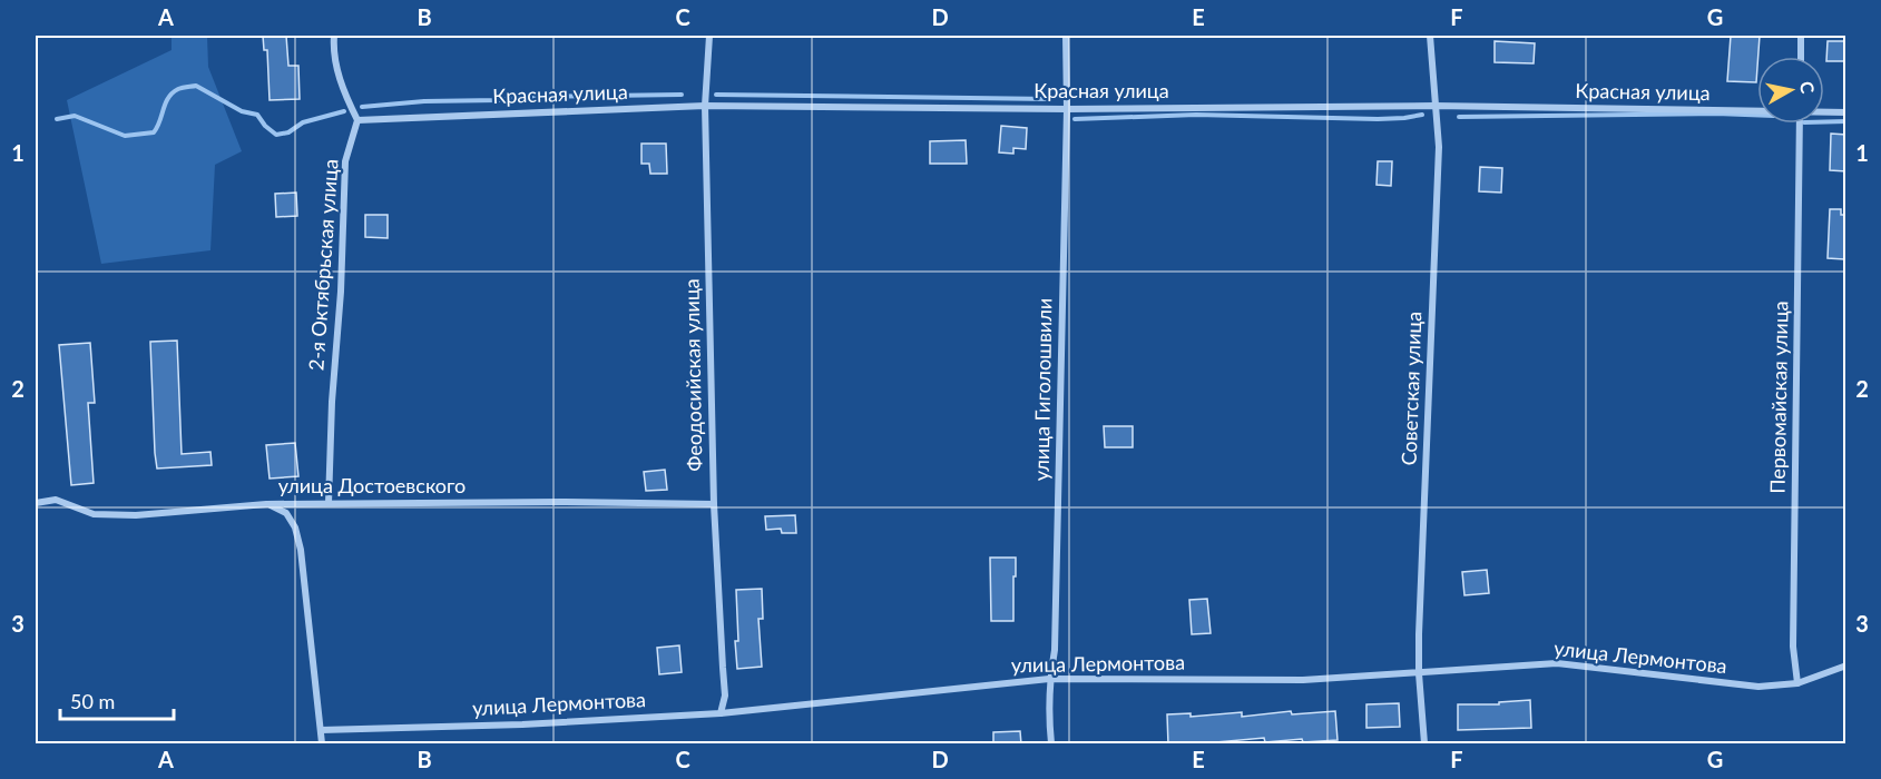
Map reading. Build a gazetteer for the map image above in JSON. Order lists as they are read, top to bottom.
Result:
{
  "streets": {
    "street": [
      "Красная улица",
      "2-я Октябрьская улица",
      "Феодосийская улица",
      "Советская улица",
      "улица Гиголошвили",
      "Первомайская улица",
      "улица Достоевского",
      "улица Лермонтова"
    ]
  },
  "crossings": [
    ["Красная улица", "2-я Октябрьская улица"],
    ["Красная улица", "Феодосийская улица"],
    ["Красная улица", "Советская улица"],
    ["Красная улица", "улица Гиголошвили"],
    ["2-я Октябрьская улица", "улица Достоевского"],
    ["Феодосийская улица", "улица Достоевского"],
    ["Феодосийская улица", "улица Лермонтова"],
    ["Советская улица", "улица Лермонтова"],
    ["улица Гиголошвили", "улица Лермонтова"],
    ["Первомайская улица", "улица Лермонтова"]
  ],
  "scale_bar": "50 m",
  "north": "right",
  "grid": {
    "columns": [
      "A",
      "B",
      "C",
      "D",
      "E",
      "F",
      "G"
    ],
    "rows": ["1", "2", "3"]
  }
}
